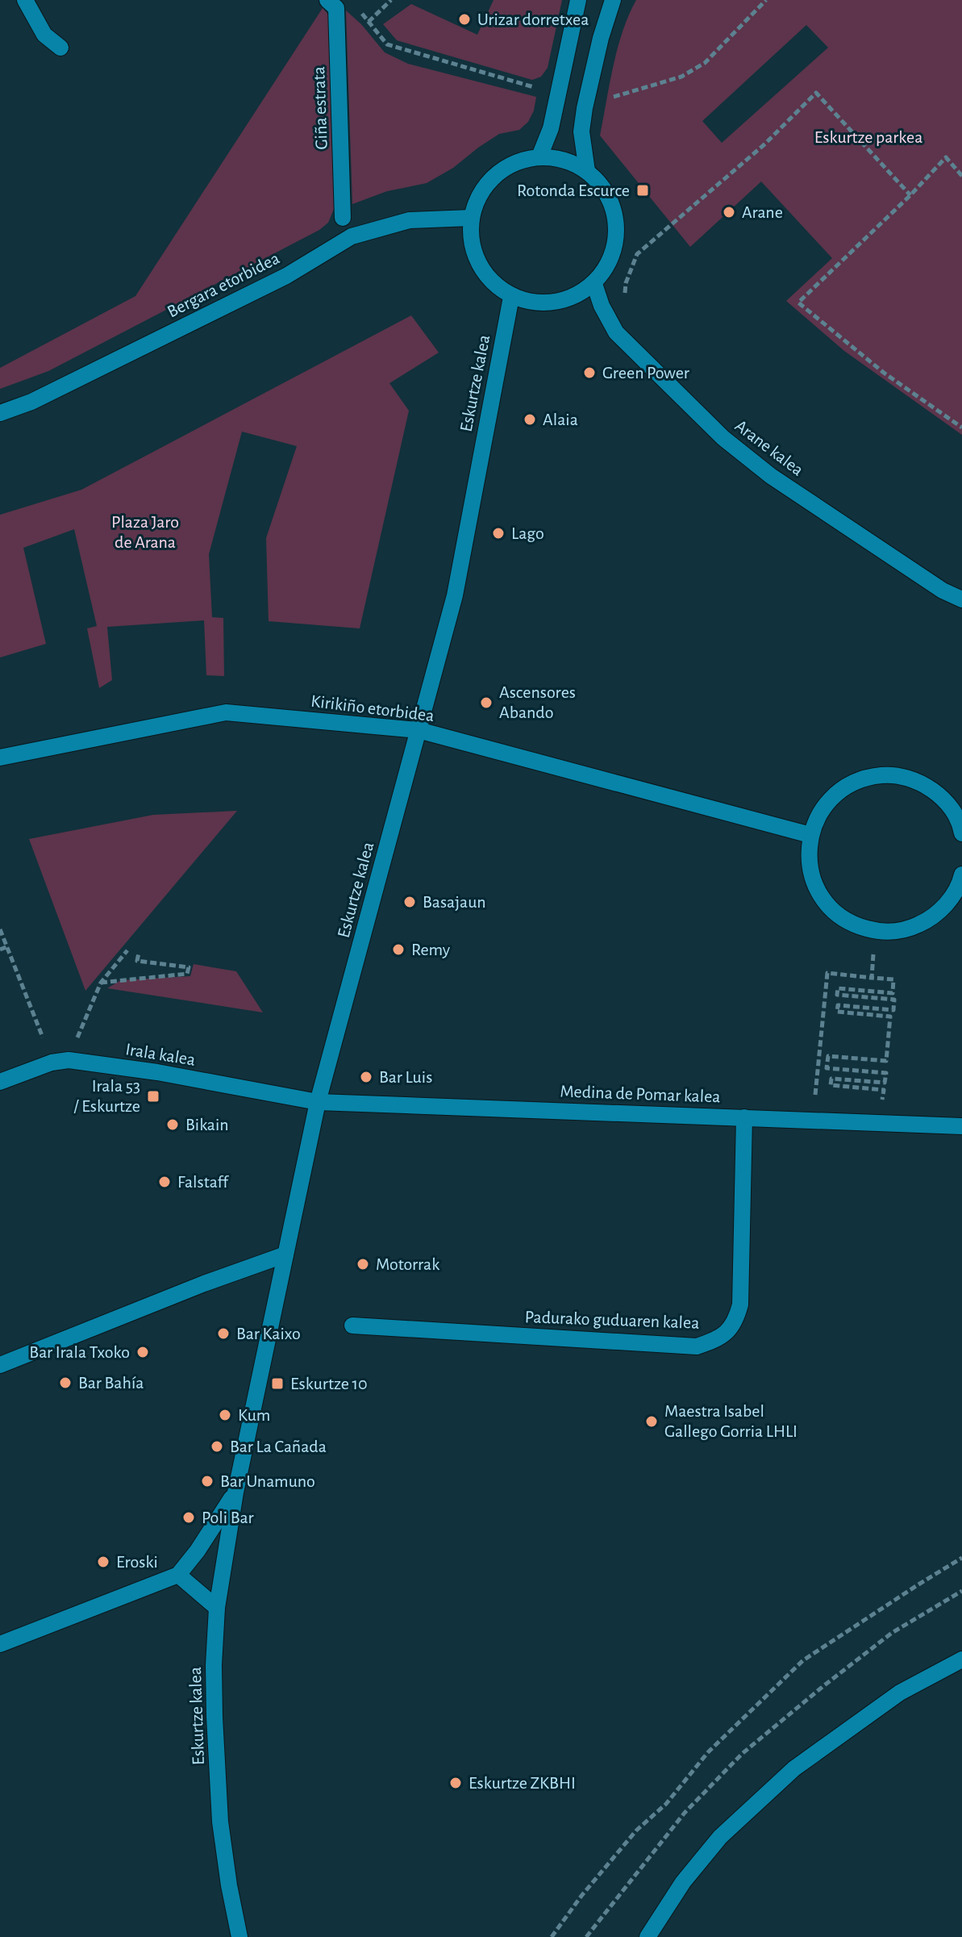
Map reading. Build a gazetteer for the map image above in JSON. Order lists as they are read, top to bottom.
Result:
{
  "streets": {
    "street": [
      "Giña estrata",
      "Bergara etorbidea",
      "Eskurtze kalea",
      "Arane kalea",
      "Kirikiño etorbidea",
      "Irala kalea",
      "Medina de Pomar kalea",
      "Padurako guduaren kalea"
    ]
  },
  "crossings": [
    ["Bergara etorbidea", "Eskurtze kalea"],
    ["Bergara etorbidea", "Arane kalea"],
    ["Eskurtze kalea", "Arane kalea"],
    ["Eskurtze kalea", "Kirikiño etorbidea"],
    ["Eskurtze kalea", "Irala kalea"],
    ["Eskurtze kalea", "Medina de Pomar kalea"],
    ["Irala kalea", "Medina de Pomar kalea"],
    ["Medina de Pomar kalea", "Padurako guduaren kalea"]
  ],
  "parks": ["Eskurtze parkea", "Plaza Jaro de Arana"],
  "places": {
    "other": [
      "Urizar dorretxea",
      "Arane",
      "Green Power",
      "Alaia",
      "Lago",
      "Ascensores Abando",
      "Basajaun",
      "Remy",
      "Bar Luis",
      "Bikain",
      "Falstaff",
      "Motorrak",
      "Bar Kaixo",
      "Bar Irala Txoko",
      "Bar Bahía",
      "Kum",
      "Maestra Isabel Gallego Gorria LHLI",
      "Bar La Cañada",
      "Bar Unamuno",
      "Poli Bar",
      "Eroski",
      "Eskurtze ZKBHI"
    ],
    "transit": ["Rotonda Escurce", "Irala 53 / Eskurtze", "Eskurtze 10"]
  }
}
